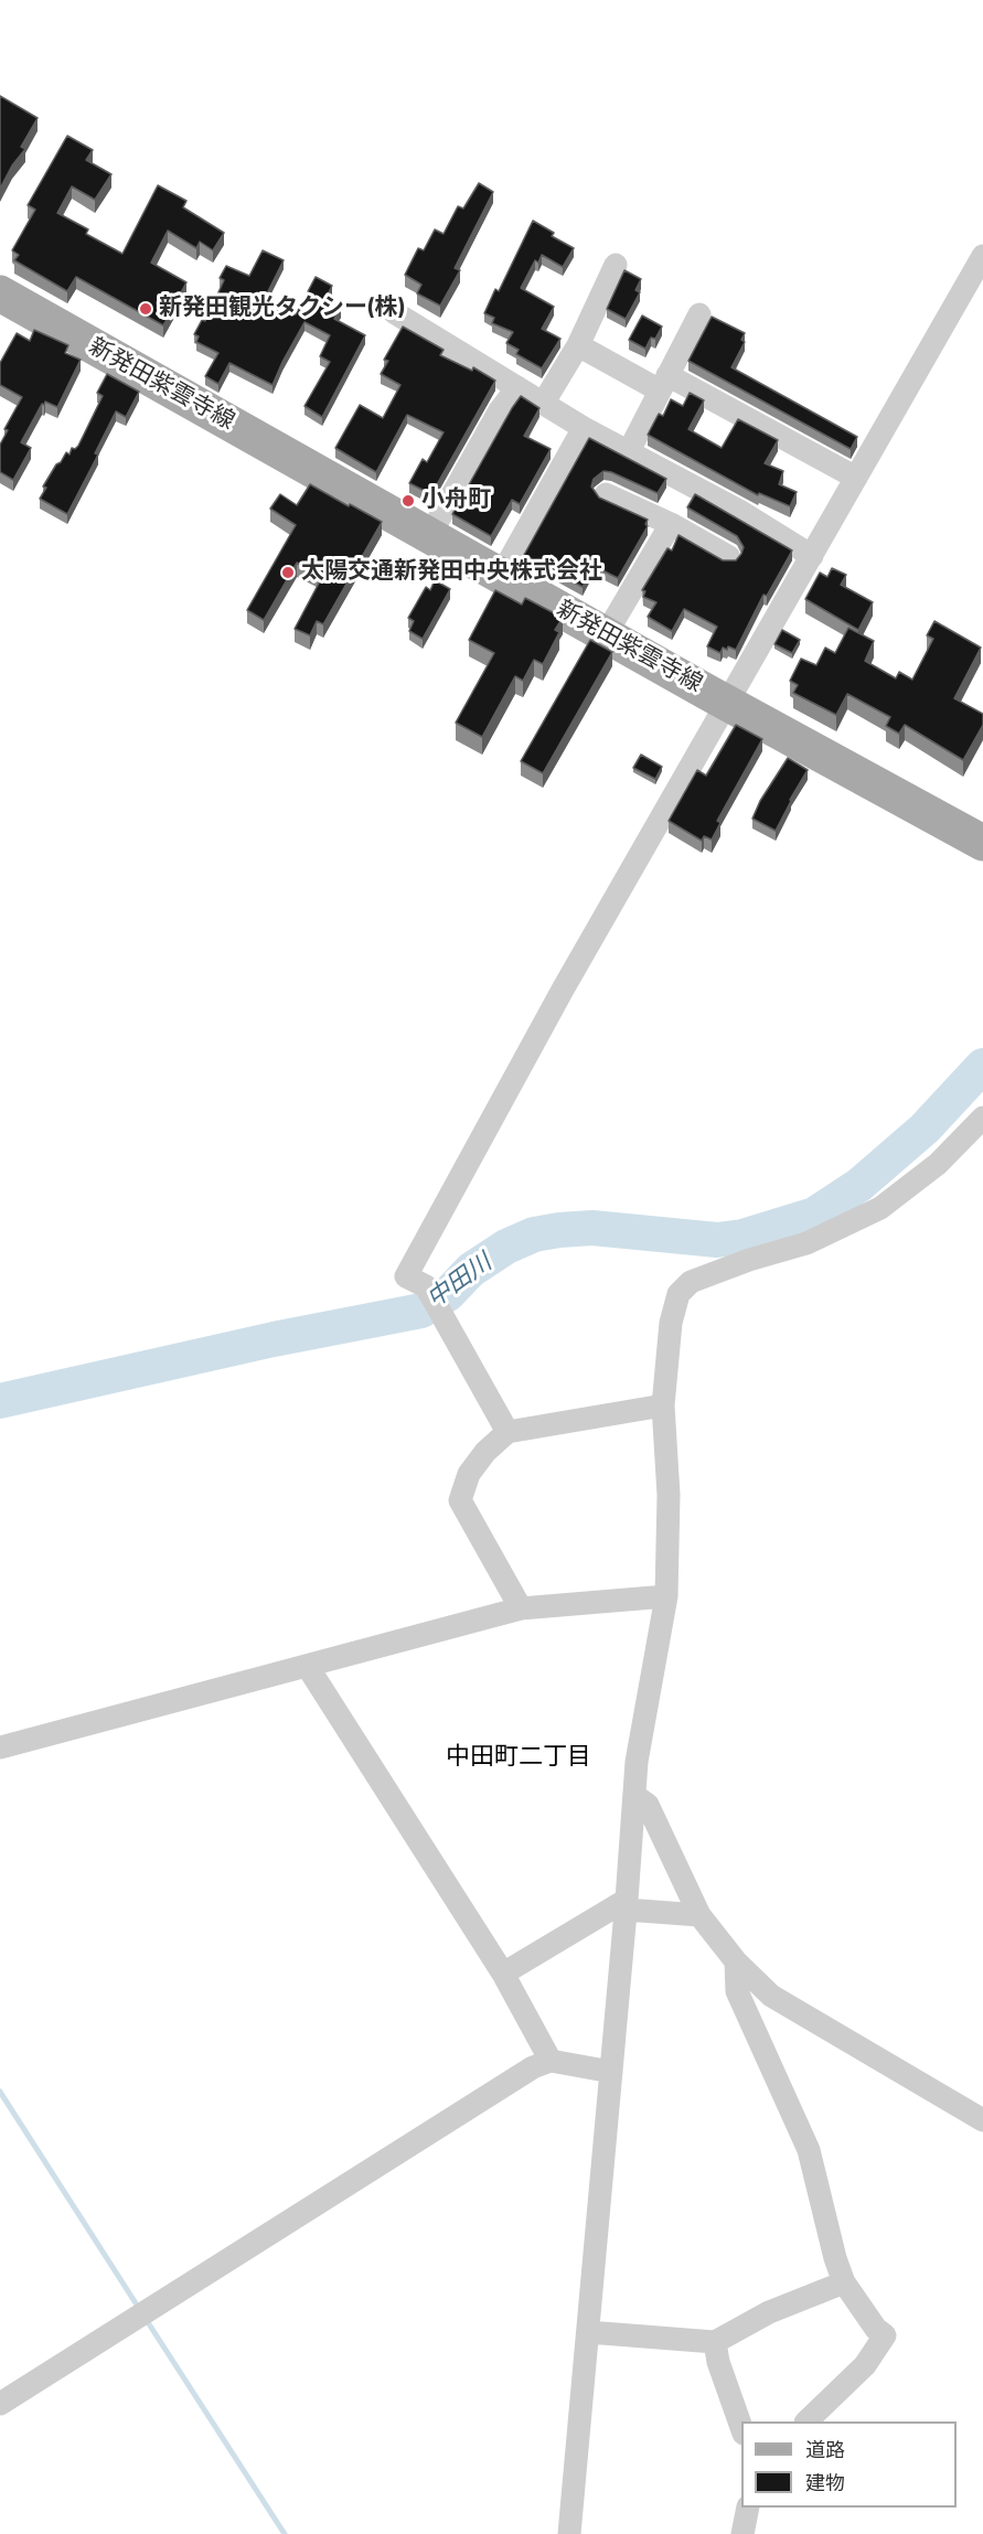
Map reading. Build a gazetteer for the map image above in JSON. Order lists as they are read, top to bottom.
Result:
{
  "streets": {
    "main road": ["新発田紫雲寺線"]
  },
  "districts": ["中田町二丁目"],
  "water": ["中田川"],
  "places": ["新発田観光タクシー(株)", "小舟町", "太陽交通新発田中央株式会社"],
  "legend": ["道路", "建物"]
}
